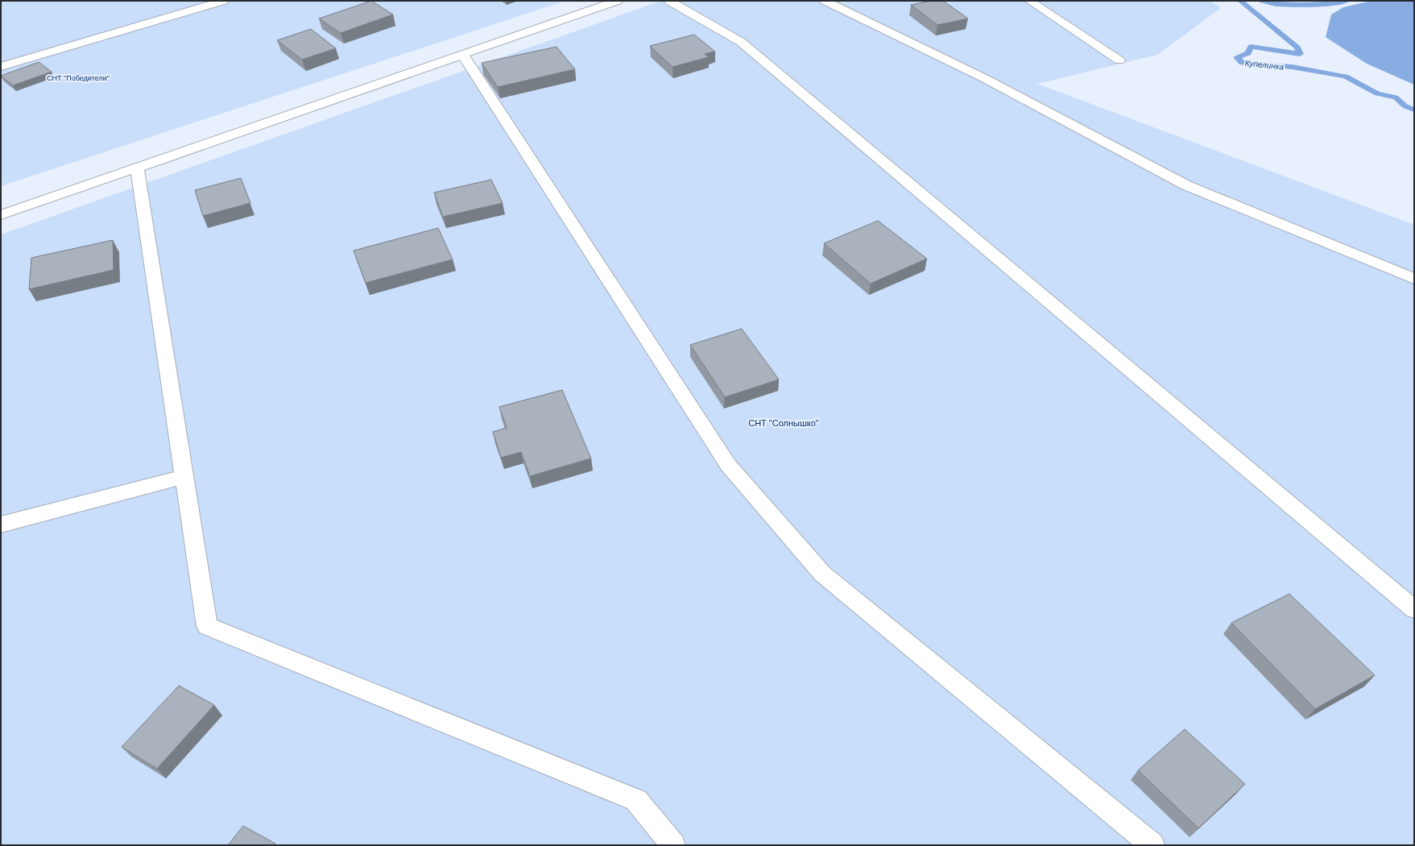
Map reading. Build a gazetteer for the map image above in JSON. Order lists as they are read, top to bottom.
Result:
{
  "water": ["Купелинка"],
  "parks": ["СНТ \"Победители\"", "СНТ \"Солнышко\""]
}
